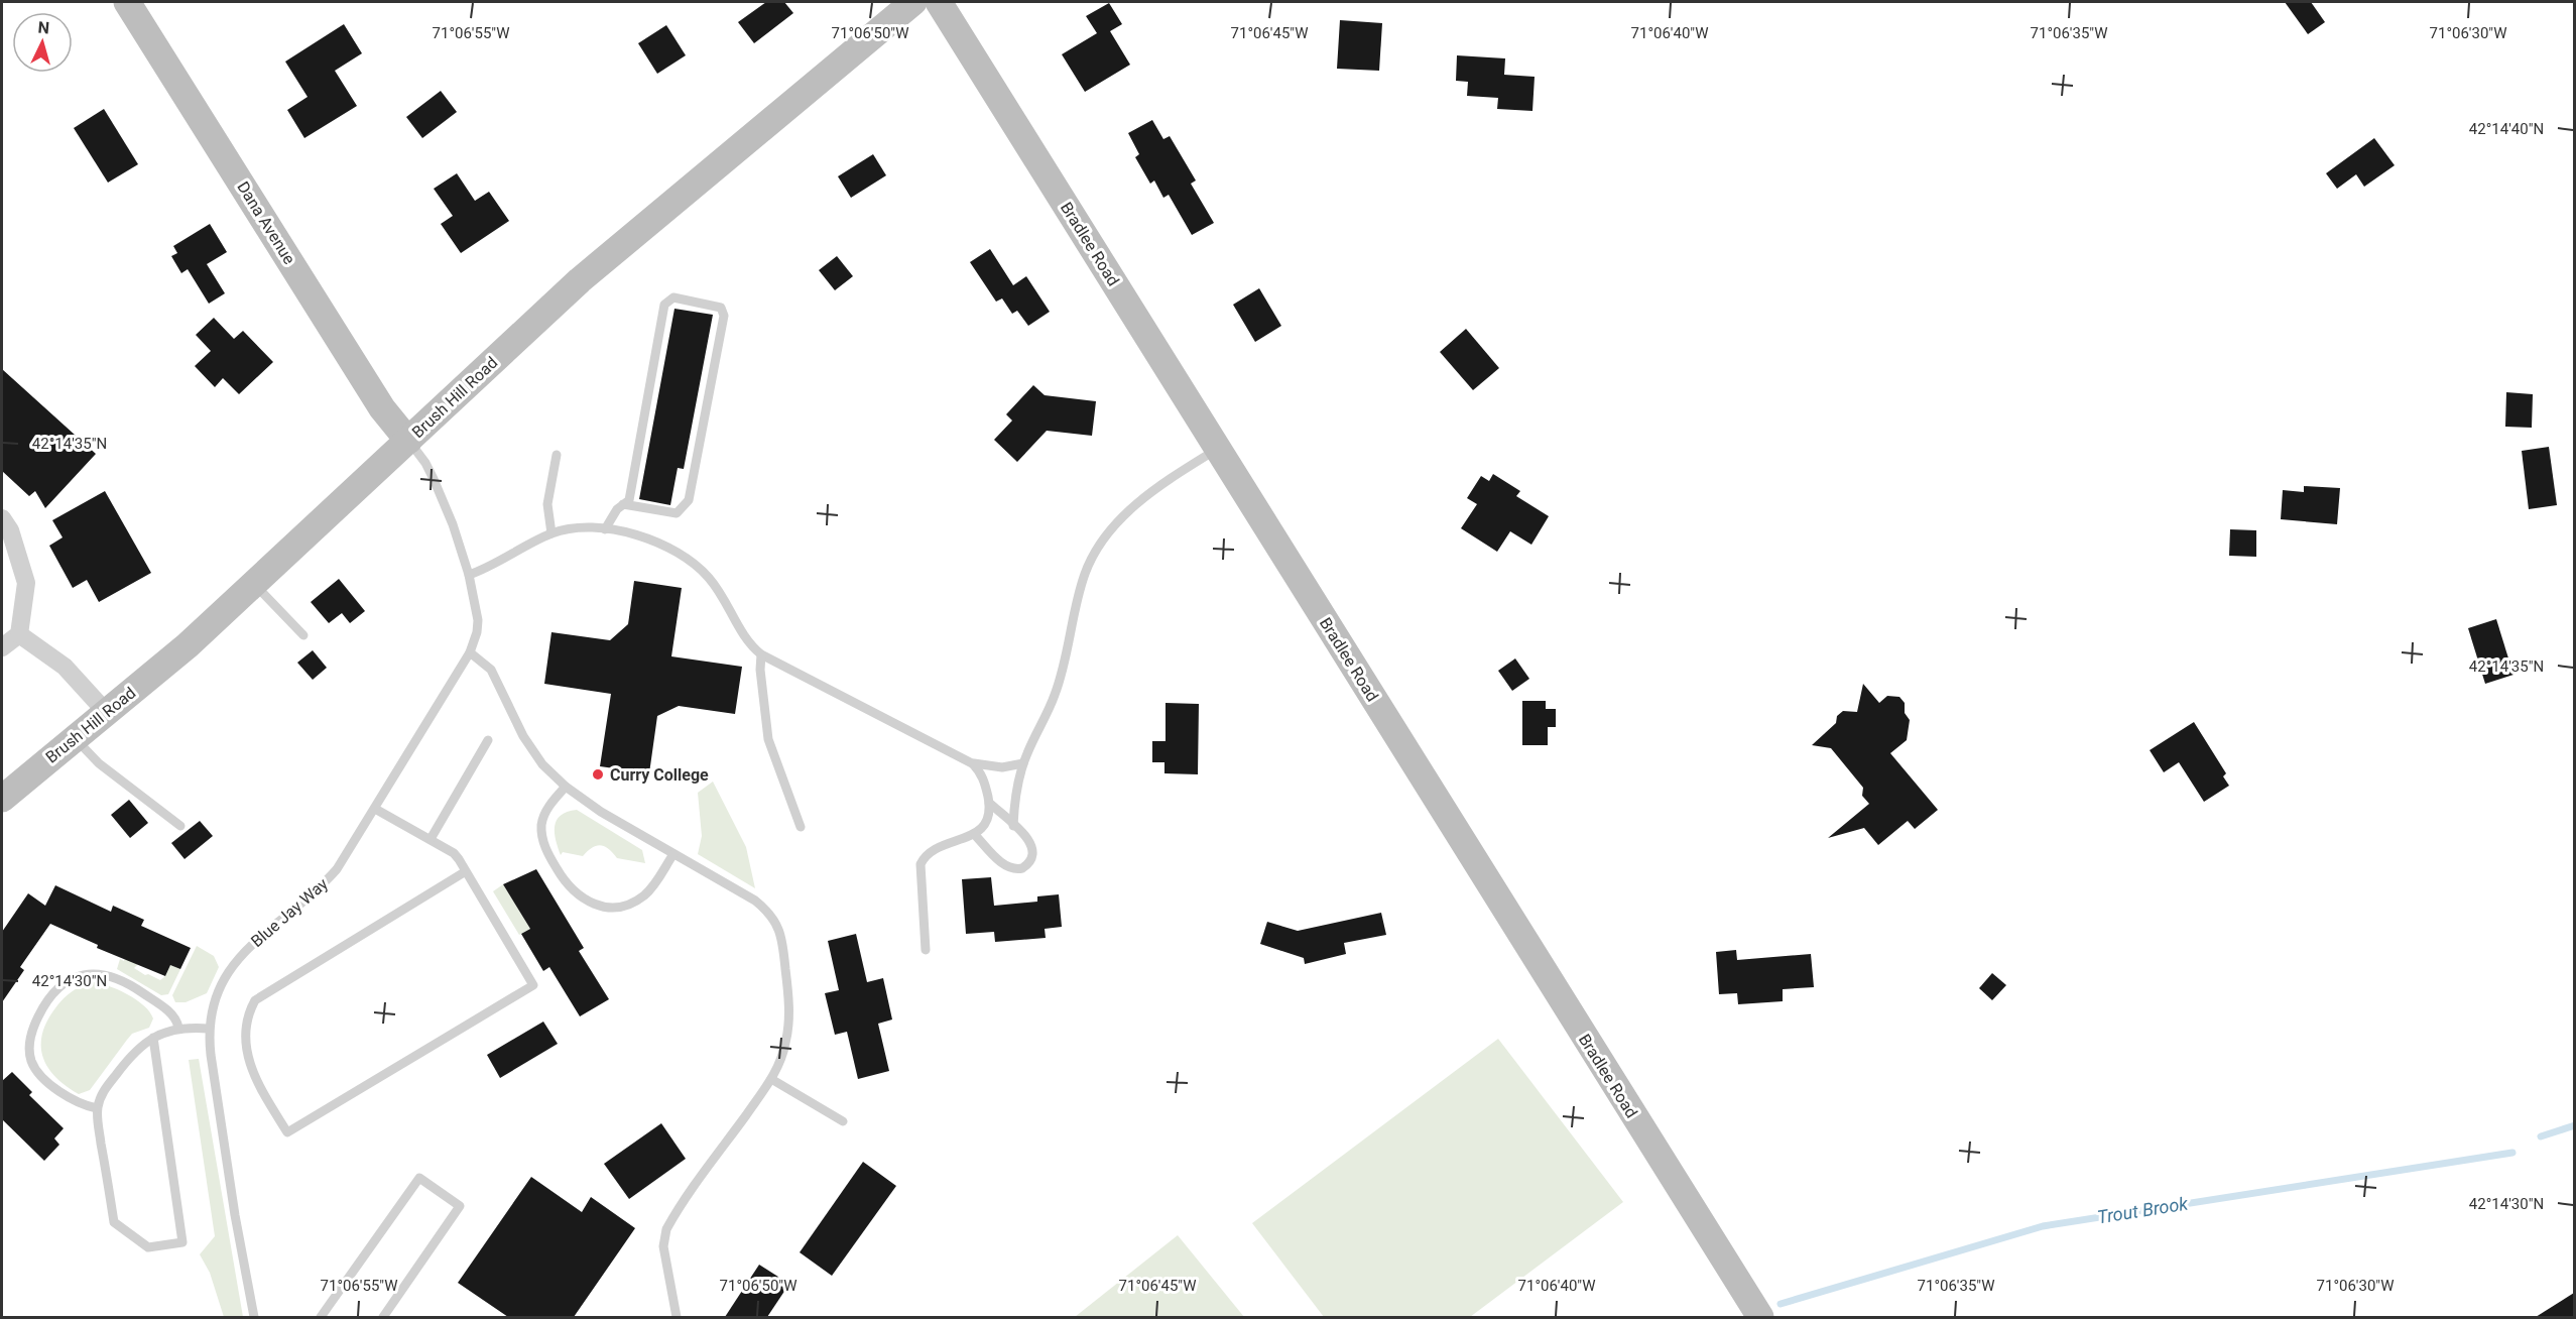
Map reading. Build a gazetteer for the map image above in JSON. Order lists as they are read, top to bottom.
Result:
{
  "streets": {
    "street": ["Dana Avenue", "Bradlee Road", "Brush Hill Road"],
    "lane": ["Blue Jay Way"]
  },
  "crossings": [
    ["Dana Avenue", "Brush Hill Road"],
    ["Dana Avenue", "Blue Jay Way"],
    ["Brush Hill Road", "Blue Jay Way"]
  ],
  "water": ["Trout Brook"],
  "places": ["Curry College"],
  "north": "top",
  "coordinates": [
    "71°06'55\"W",
    "71°06'50\"W",
    "71°06'45\"W",
    "71°06'40\"W",
    "71°06'35\"W",
    "71°06'30\"W",
    "42°14'40\"N",
    "42°14'35\"N",
    "42°14'30\"N"
  ]
}
